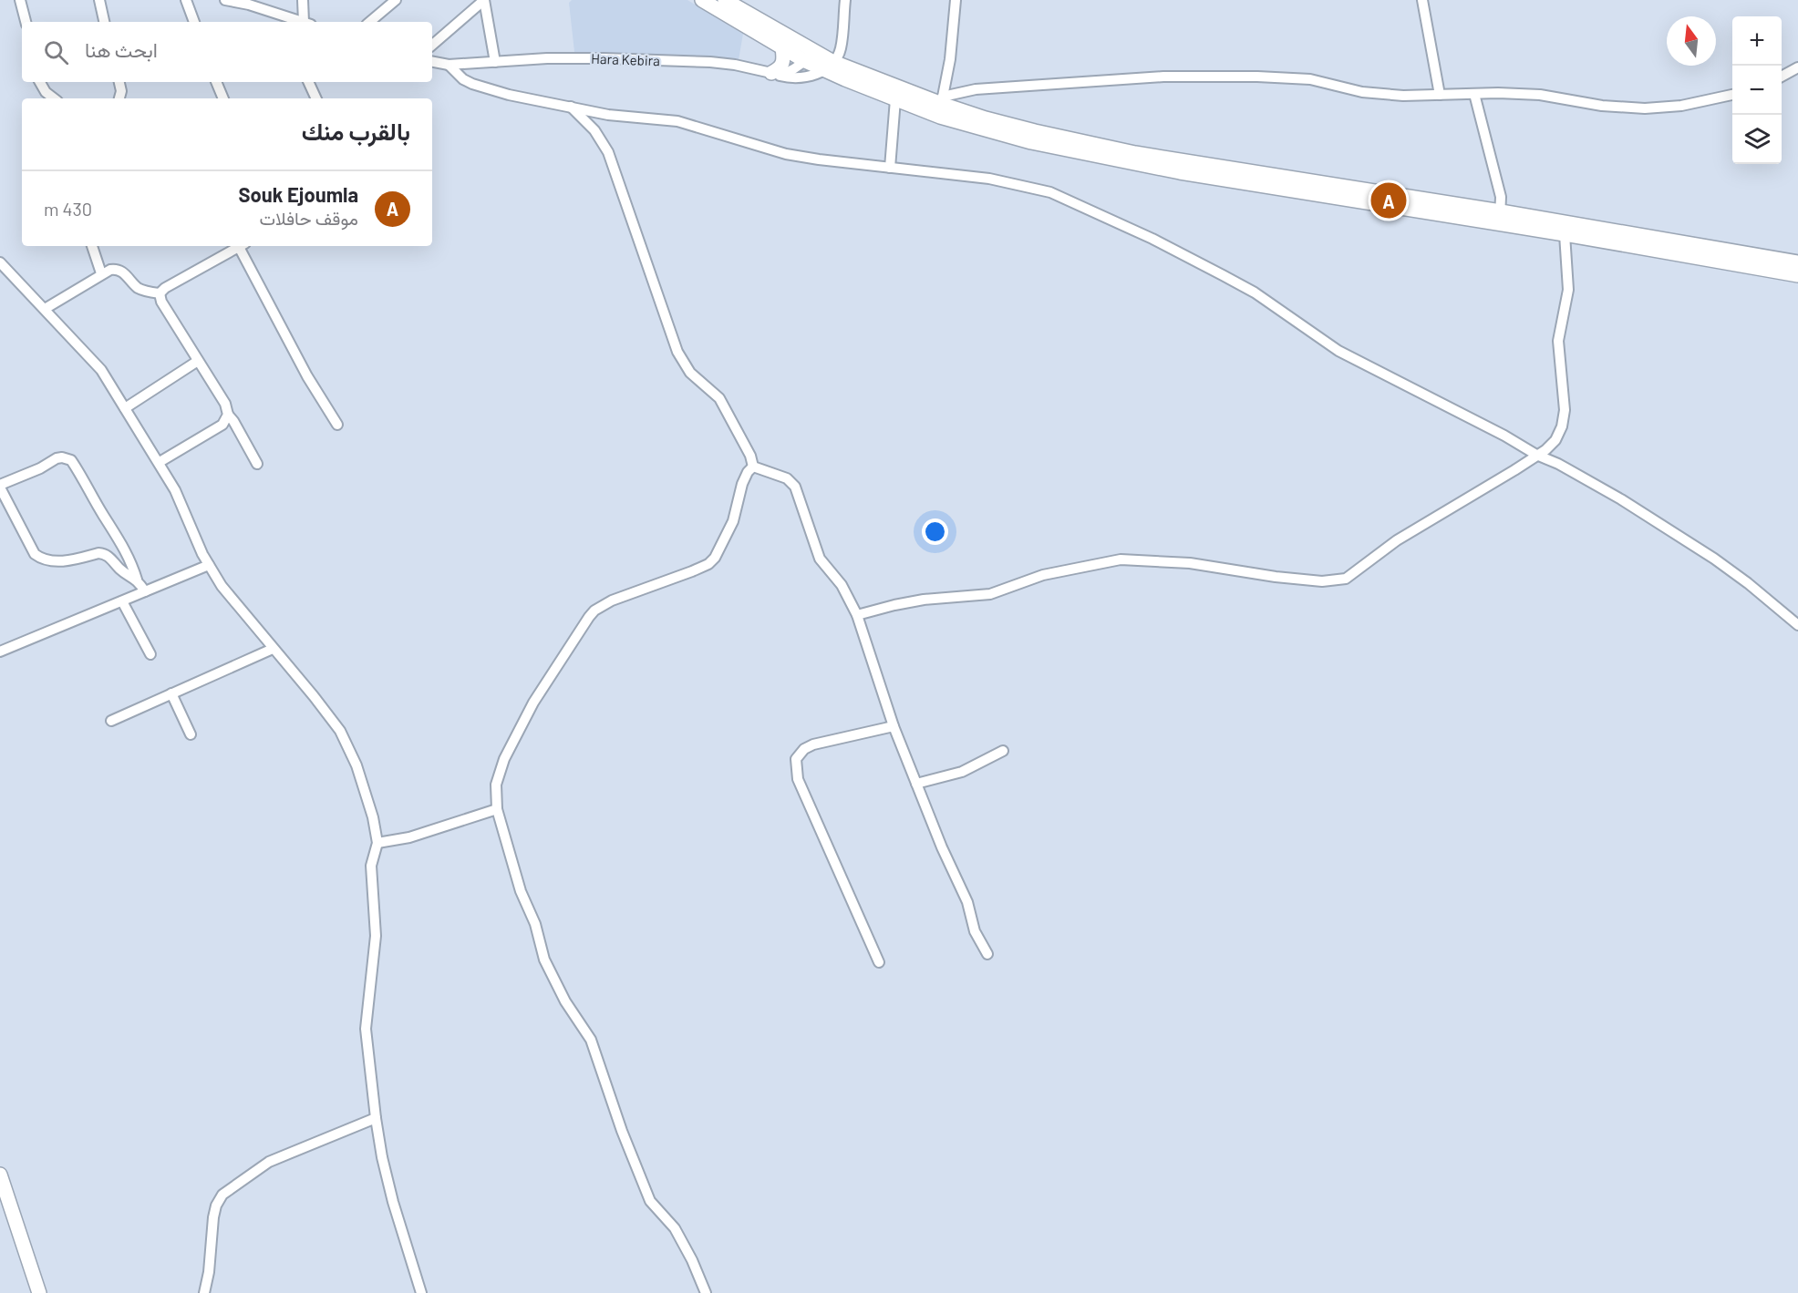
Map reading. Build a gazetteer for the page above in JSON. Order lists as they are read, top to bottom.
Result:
{
  "streets": {
    "street": ["Hara Kebira"]
  },
  "north": "top",
  "page": {
    "map_buttons": ["+", "−"],
    "search": "ابحث هنا",
    "heading": "بالقرب منك",
    "list": [
      {
        "mark": "A",
        "name": "Souk Ejoumla",
        "note": "موقف حافلات",
        "value": "430 m"
      }
    ],
    "pins": "A"
  }
}
